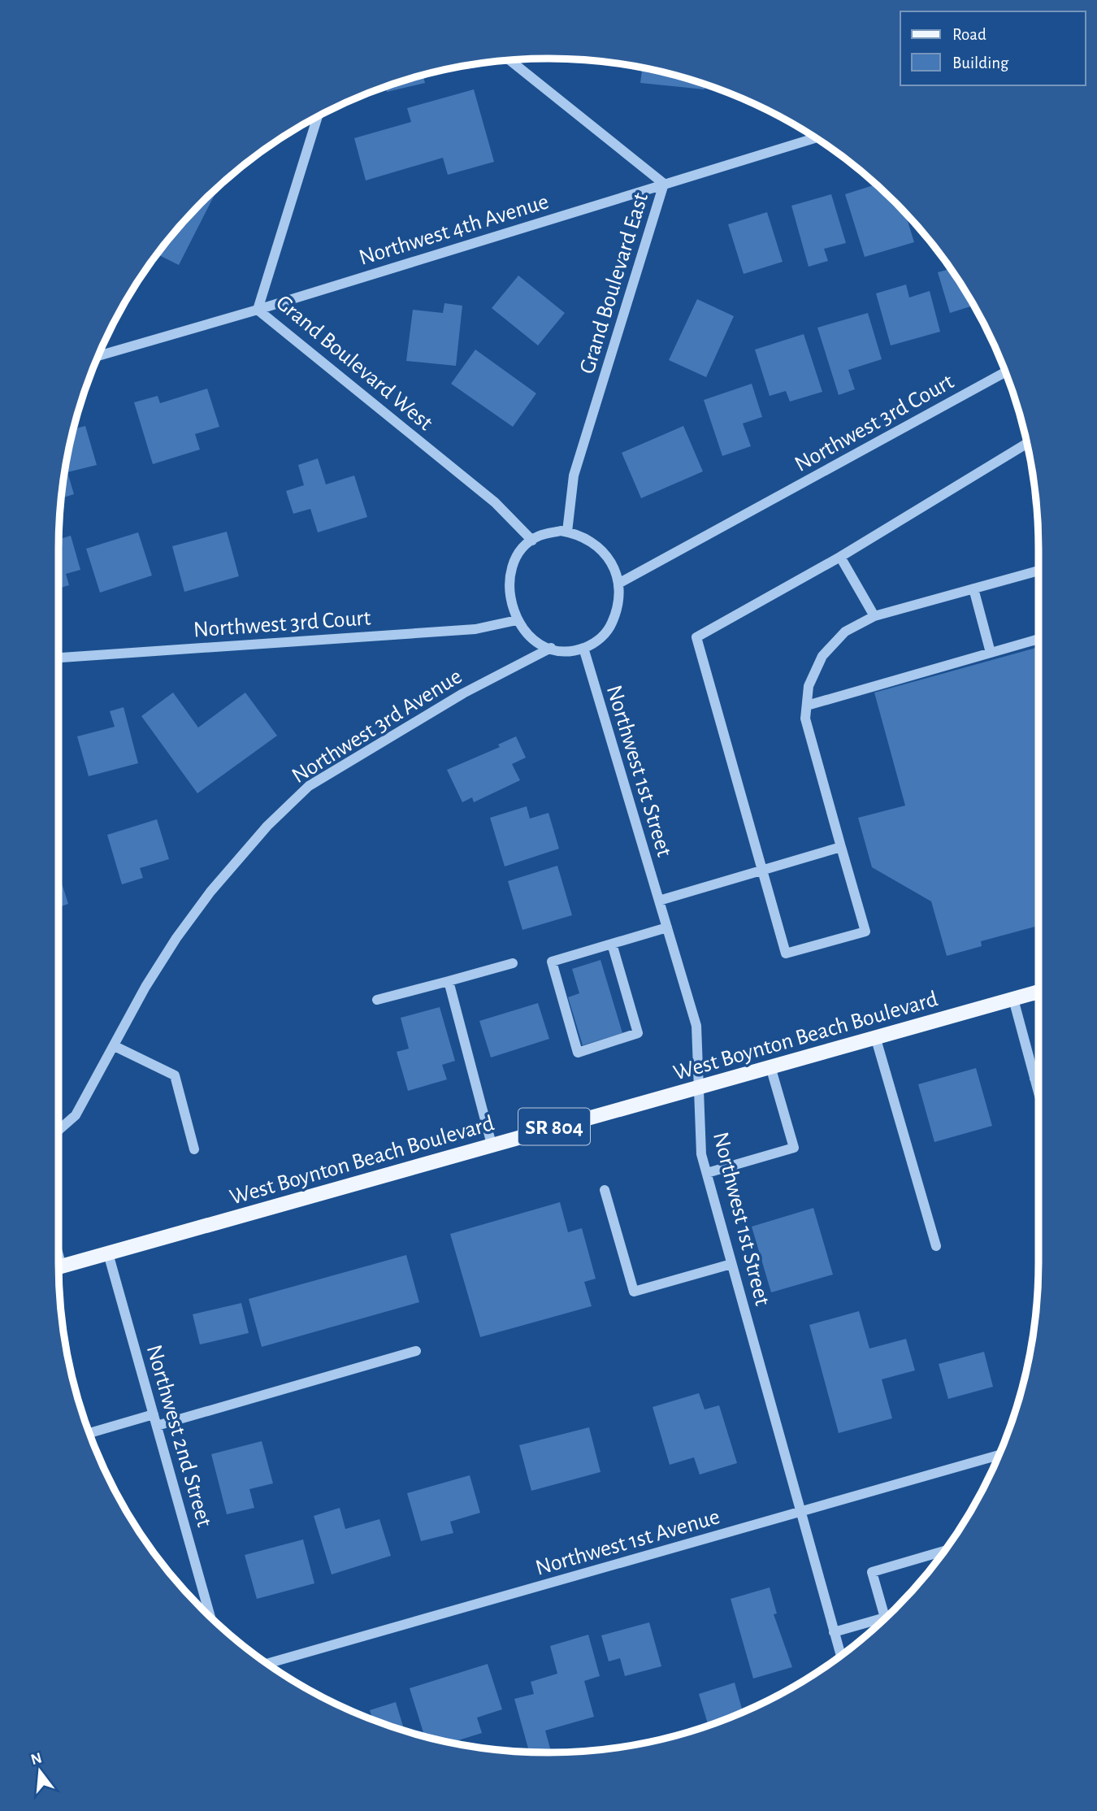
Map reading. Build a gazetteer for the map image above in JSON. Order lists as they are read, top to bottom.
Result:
{
  "streets": {
    "main road": ["West Boynton Beach Boulevard", "SR 804"],
    "street": [
      "Northwest 4th Avenue",
      "Grand Boulevard East",
      "Grand Boulevard West",
      "Northwest 3rd Court",
      "Northwest 3rd Avenue",
      "Northwest 1st Street",
      "Northwest 2nd Street",
      "Northwest 1st Avenue"
    ]
  },
  "crossings": [
    ["Northwest 4th Avenue", "Grand Boulevard East"],
    ["Northwest 4th Avenue", "Grand Boulevard West"],
    ["Grand Boulevard East", "Grand Boulevard West"],
    ["Grand Boulevard East", "Northwest 3rd Court"],
    ["Grand Boulevard East", "Northwest 3rd Avenue"],
    ["Grand Boulevard East", "Northwest 1st Street"],
    ["Grand Boulevard West", "Northwest 3rd Court"],
    ["Grand Boulevard West", "Northwest 3rd Avenue"],
    ["Grand Boulevard West", "Northwest 1st Street"],
    ["Northwest 3rd Court", "Northwest 3rd Avenue"],
    ["Northwest 3rd Court", "Northwest 1st Street"],
    ["Northwest 3rd Avenue", "Northwest 1st Street"],
    ["Northwest 1st Street", "West Boynton Beach Boulevard"],
    ["Northwest 1st Street", "Northwest 1st Avenue"],
    ["West Boynton Beach Boulevard", "Northwest 2nd Street"]
  ],
  "legend": ["Road", "Building"],
  "north": "top"
}
